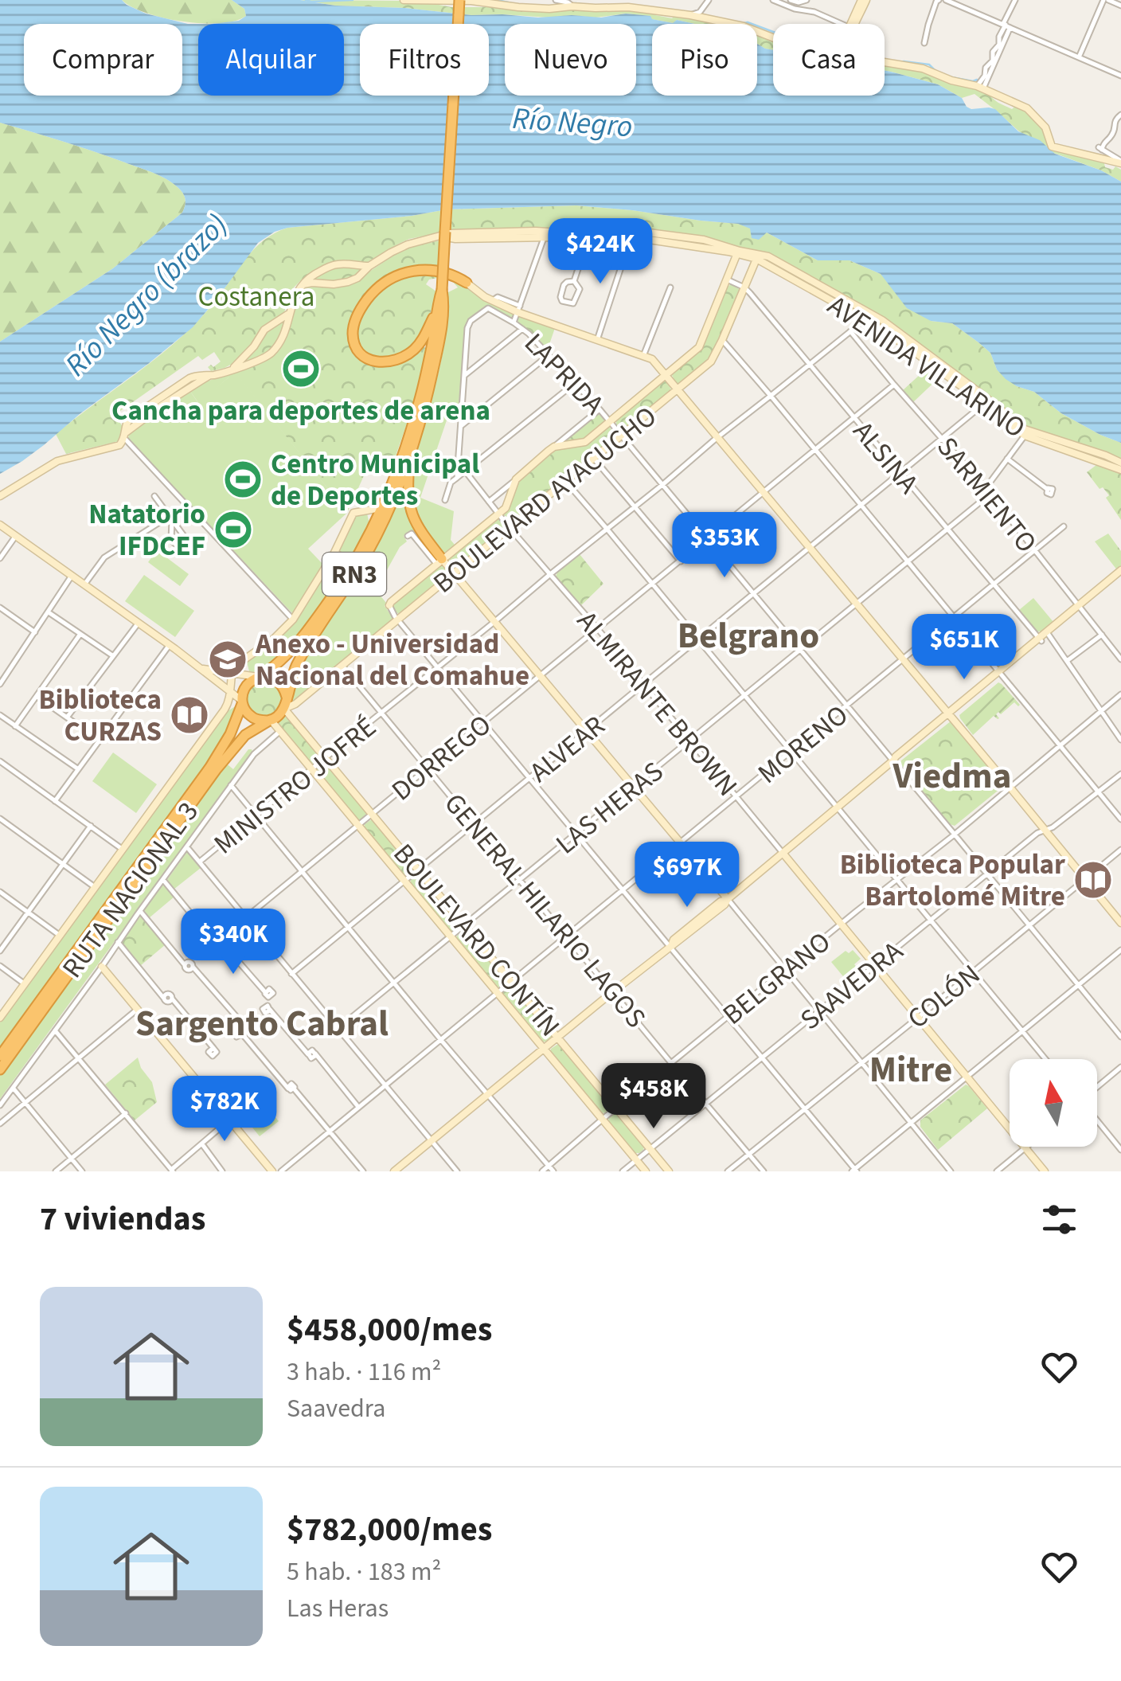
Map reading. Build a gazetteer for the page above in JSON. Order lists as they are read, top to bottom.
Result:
{
  "streets": {
    "highway": ["RN3", "RUTA NACIONAL 3"],
    "main road": [
      "AVENIDA VILLARINO",
      "BOULEVARD AYACUCHO",
      "ALMIRANTE BROWN",
      "BOULEVARD CONTÍN"
    ],
    "street": [
      "LAPRIDA",
      "ALSINA",
      "SARMIENTO",
      "MORENO",
      "ALVEAR",
      "DORREGO",
      "MINISTRO JOFRÉ",
      "LAS HERAS",
      "GENERAL HILARIO LAGOS",
      "BELGRANO",
      "SAAVEDRA",
      "COLÓN"
    ]
  },
  "crossings": [
    ["AVENIDA VILLARINO", "BOULEVARD AYACUCHO"],
    ["AVENIDA VILLARINO", "ALVEAR"],
    ["AVENIDA VILLARINO", "MINISTRO JOFRÉ"],
    ["LAPRIDA", "BOULEVARD AYACUCHO"],
    ["LAPRIDA", "MORENO"],
    ["LAPRIDA", "ALVEAR"],
    ["LAPRIDA", "DORREGO"],
    ["LAPRIDA", "MINISTRO JOFRÉ"],
    ["LAPRIDA", "LAS HERAS"],
    ["LAPRIDA", "BELGRANO"],
    ["LAPRIDA", "SAAVEDRA"],
    ["LAPRIDA", "COLÓN"],
    ["ALSINA", "BOULEVARD AYACUCHO"],
    ["ALSINA", "MORENO"],
    ["ALSINA", "ALVEAR"],
    ["ALSINA", "DORREGO"],
    ["ALSINA", "MINISTRO JOFRÉ"],
    ["ALSINA", "LAS HERAS"],
    ["SARMIENTO", "MORENO"],
    ["SARMIENTO", "ALVEAR"],
    ["SARMIENTO", "DORREGO"],
    ["SARMIENTO", "MINISTRO JOFRÉ"],
    ["SARMIENTO", "LAS HERAS"],
    ["BOULEVARD AYACUCHO", "ALMIRANTE BROWN"],
    ["BOULEVARD AYACUCHO", "RUTA NACIONAL 3"],
    ["BOULEVARD AYACUCHO", "GENERAL HILARIO LAGOS"],
    ["BOULEVARD AYACUCHO", "BOULEVARD CONTÍN"],
    ["ALMIRANTE BROWN", "MORENO"],
    ["ALMIRANTE BROWN", "ALVEAR"],
    ["ALMIRANTE BROWN", "DORREGO"],
    ["ALMIRANTE BROWN", "MINISTRO JOFRÉ"],
    ["ALMIRANTE BROWN", "LAS HERAS"],
    ["ALMIRANTE BROWN", "BELGRANO"],
    ["ALMIRANTE BROWN", "SAAVEDRA"],
    ["ALMIRANTE BROWN", "COLÓN"],
    ["MORENO", "GENERAL HILARIO LAGOS"],
    ["MORENO", "BOULEVARD CONTÍN"],
    ["ALVEAR", "GENERAL HILARIO LAGOS"],
    ["ALVEAR", "BOULEVARD CONTÍN"],
    ["DORREGO", "GENERAL HILARIO LAGOS"],
    ["DORREGO", "BOULEVARD CONTÍN"],
    ["MINISTRO JOFRÉ", "GENERAL HILARIO LAGOS"],
    ["MINISTRO JOFRÉ", "BOULEVARD CONTÍN"],
    ["LAS HERAS", "GENERAL HILARIO LAGOS"],
    ["LAS HERAS", "BOULEVARD CONTÍN"],
    ["RUTA NACIONAL 3", "BOULEVARD CONTÍN"],
    ["GENERAL HILARIO LAGOS", "BELGRANO"],
    ["GENERAL HILARIO LAGOS", "SAAVEDRA"],
    ["GENERAL HILARIO LAGOS", "COLÓN"],
    ["BOULEVARD CONTÍN", "BELGRANO"],
    ["BOULEVARD CONTÍN", "SAAVEDRA"]
  ],
  "districts": [
    "Belgrano",
    "Viedma",
    "Sargento Cabral",
    "Mitre"
  ],
  "water": ["Río Negro", "Río Negro (brazo)"],
  "parks": ["Costanera"],
  "places": {
    "sports": ["Cancha para deportes de arena", "Centro Municipal de Deportes", "Natatorio IFDCEF"],
    "school or university": ["Anexo - Universidad Nacional del Comahue"],
    "library": ["Biblioteca CURZAS", "Biblioteca Popular Bartolomé Mitre"]
  },
  "north": "top",
  "page": {
    "chip": [
      "Comprar",
      "Alquilar",
      "Filtros",
      "Nuevo",
      "Piso",
      "Casa"
    ],
    "price": [
      "$424K",
      "$353K",
      "$651K",
      "$697K",
      "$340K",
      "$458K",
      "$782K"
    ],
    "heading": "7 viviendas",
    "list": [
      {
        "name": "$458,000/mes",
        "note": "3 hab. · 116 m² · Saavedra"
      },
      {
        "name": "$782,000/mes",
        "note": "5 hab. · 183 m² · Las Heras"
      }
    ]
  }
}
